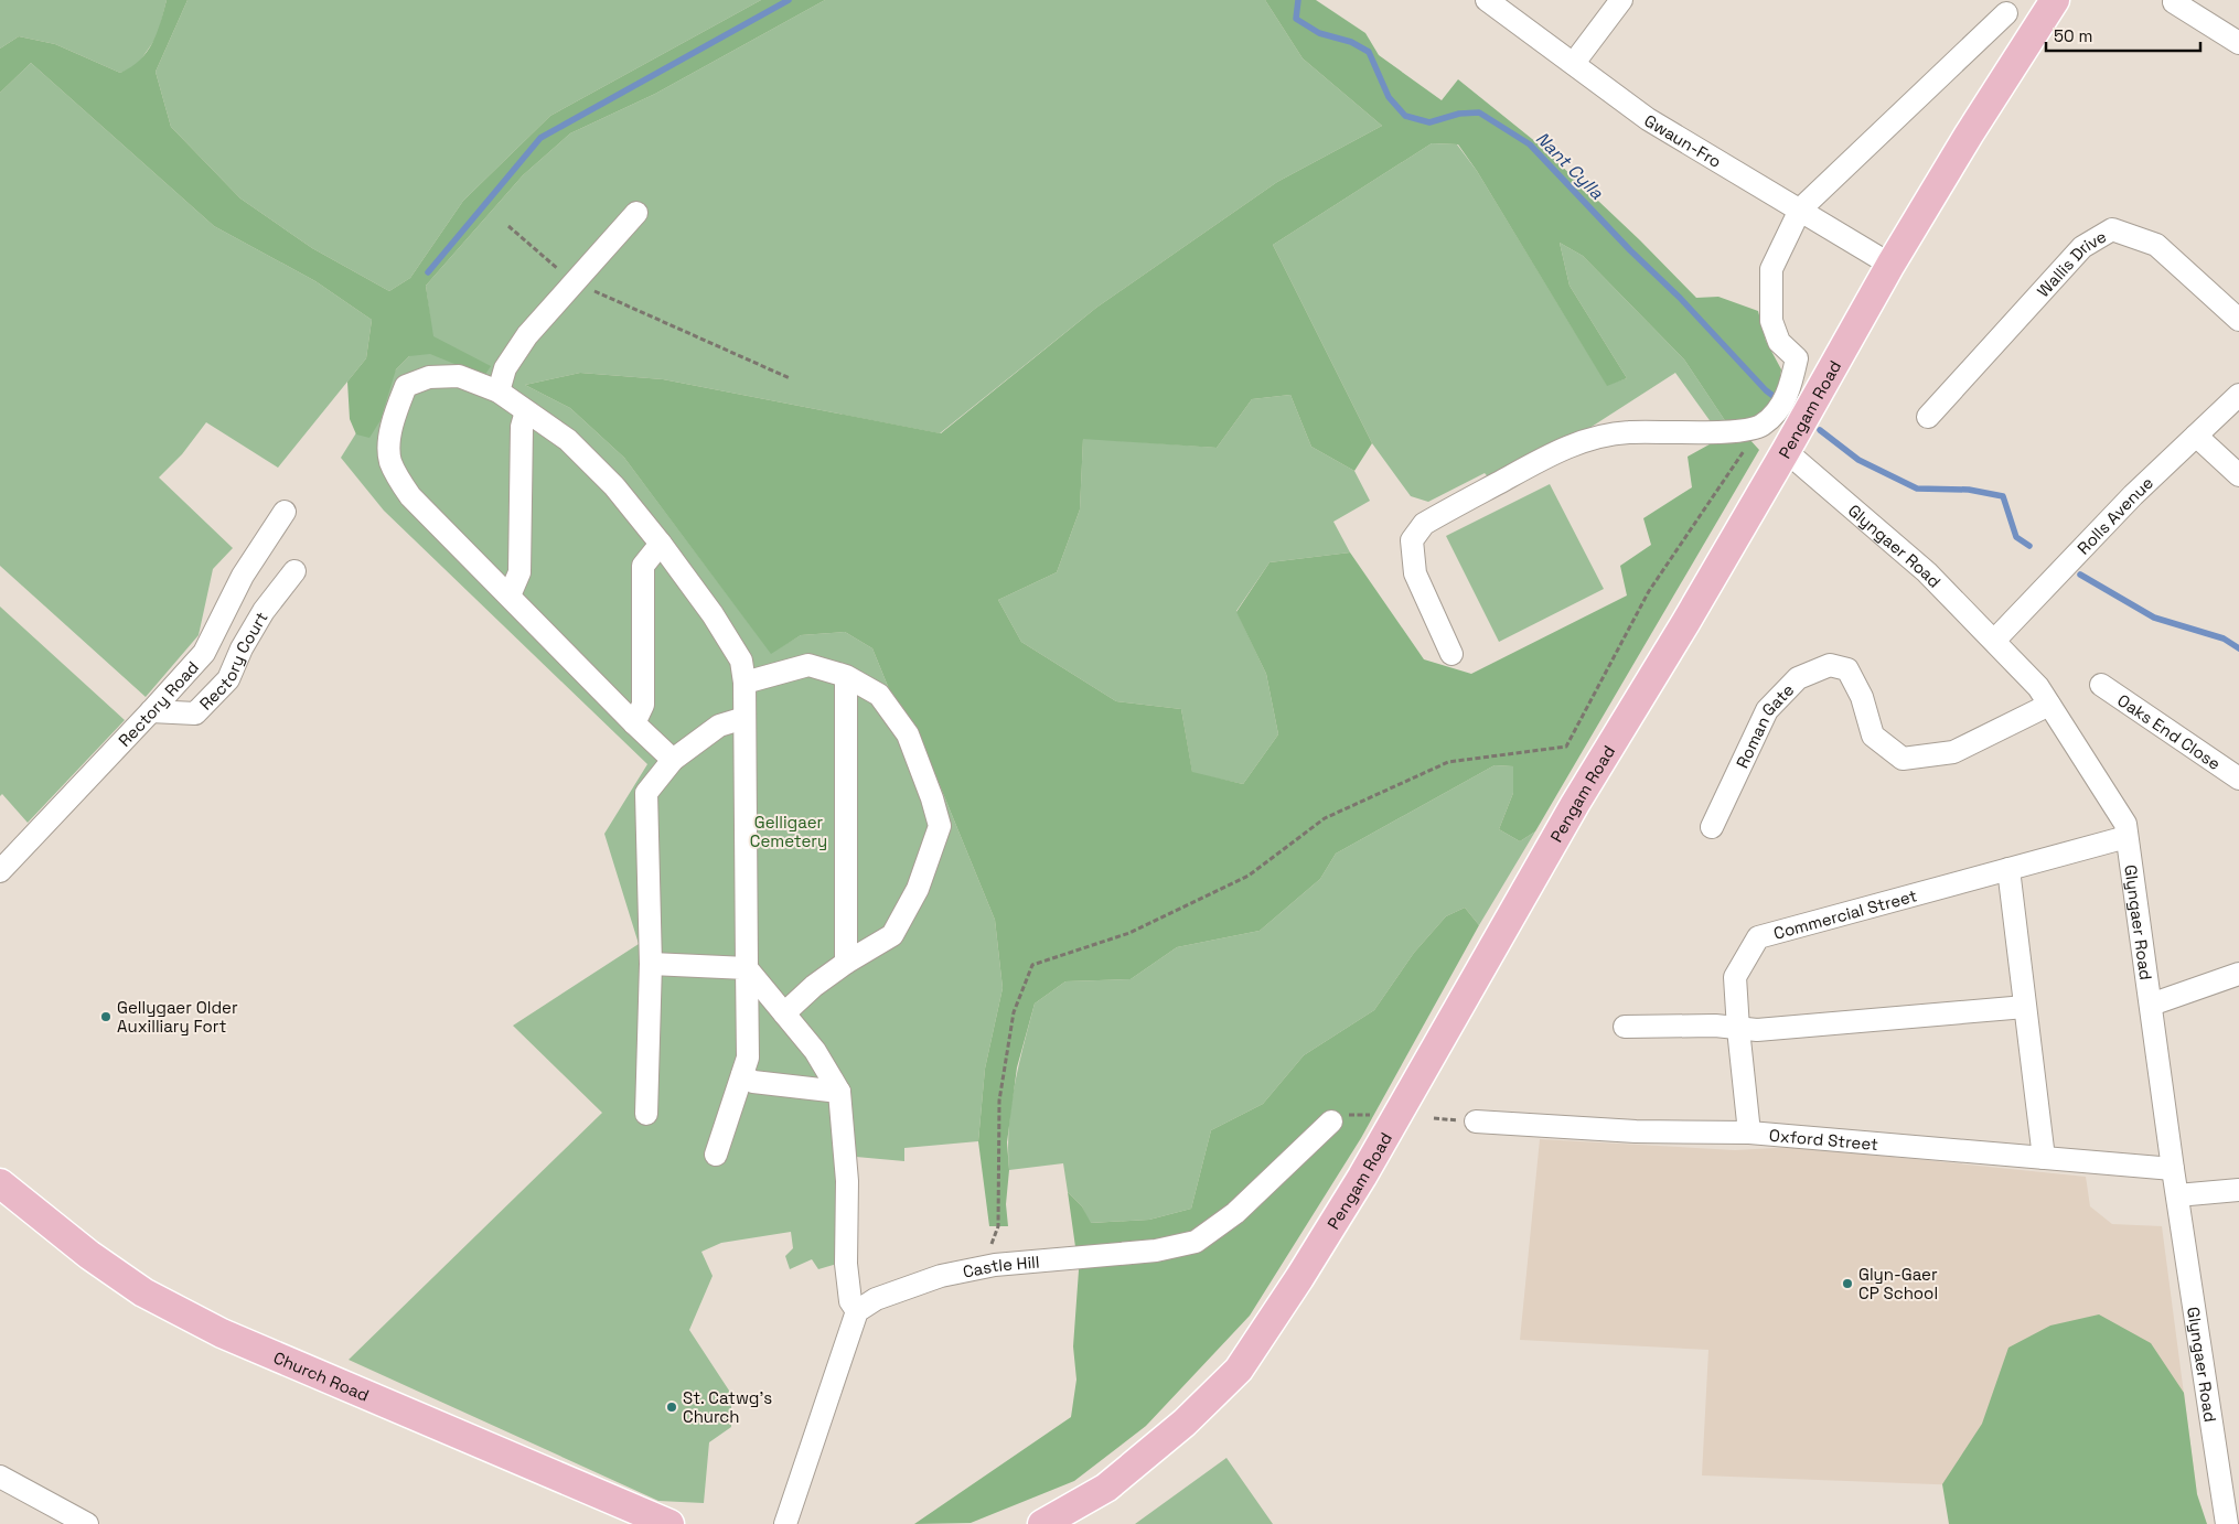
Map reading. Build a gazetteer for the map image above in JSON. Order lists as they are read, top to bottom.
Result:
{
  "streets": {
    "main road": ["Pengam Road", "Church Road"],
    "street": [
      "Gwaun-Fro",
      "Wallis Drive",
      "Rolls Avenue",
      "Glyngaer Road",
      "Rectory Court",
      "Rectory Road",
      "Roman Gate",
      "Oaks End Close",
      "Commercial Street",
      "Oxford Street",
      "Castle Hill"
    ]
  },
  "crossings": [
    ["Gwaun-Fro", "Pengam Road"],
    ["Pengam Road", "Glyngaer Road"],
    ["Rolls Avenue", "Glyngaer Road"],
    ["Glyngaer Road", "Roman Gate"],
    ["Glyngaer Road", "Commercial Street"],
    ["Glyngaer Road", "Oxford Street"],
    ["Rectory Court", "Rectory Road"],
    ["Commercial Street", "Oxford Street"]
  ],
  "water": ["Nant Cylla"],
  "parks": ["Gelligaer Cemetery"],
  "places": ["Gellygaer Older Auxilliary Fort", "Glyn-Gaer CP School", "St. Catwg's Church"],
  "scale_bar": "50 m"
}
